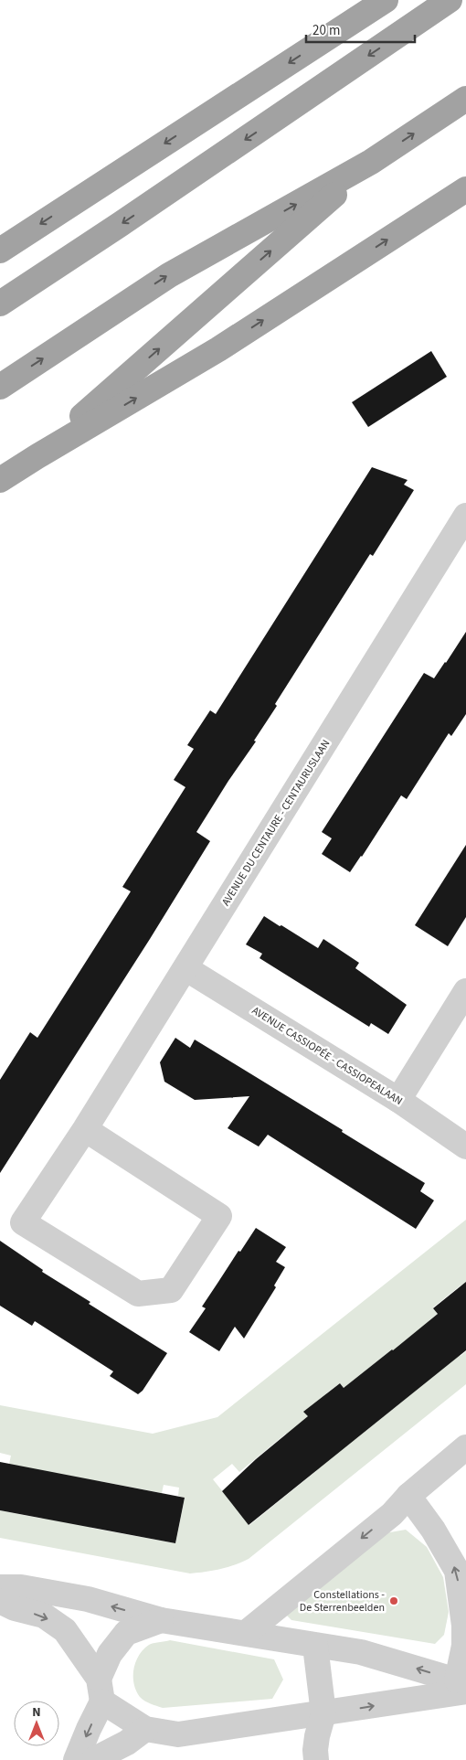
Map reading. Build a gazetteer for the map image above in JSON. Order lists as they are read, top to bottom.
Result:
{
  "streets": {
    "street": ["AVENUE DU CENTAURE - CENTAURUSLAAN", "AVENUE CASSIOPÉE - CASSIOPEALAAN"]
  },
  "crossings": [
    ["AVENUE DU CENTAURE - CENTAURUSLAAN", "AVENUE CASSIOPÉE - CASSIOPEALAAN"]
  ],
  "places": ["Constellations - De Sterrenbeelden"],
  "scale_bar": "20 m",
  "north": "top"
}
